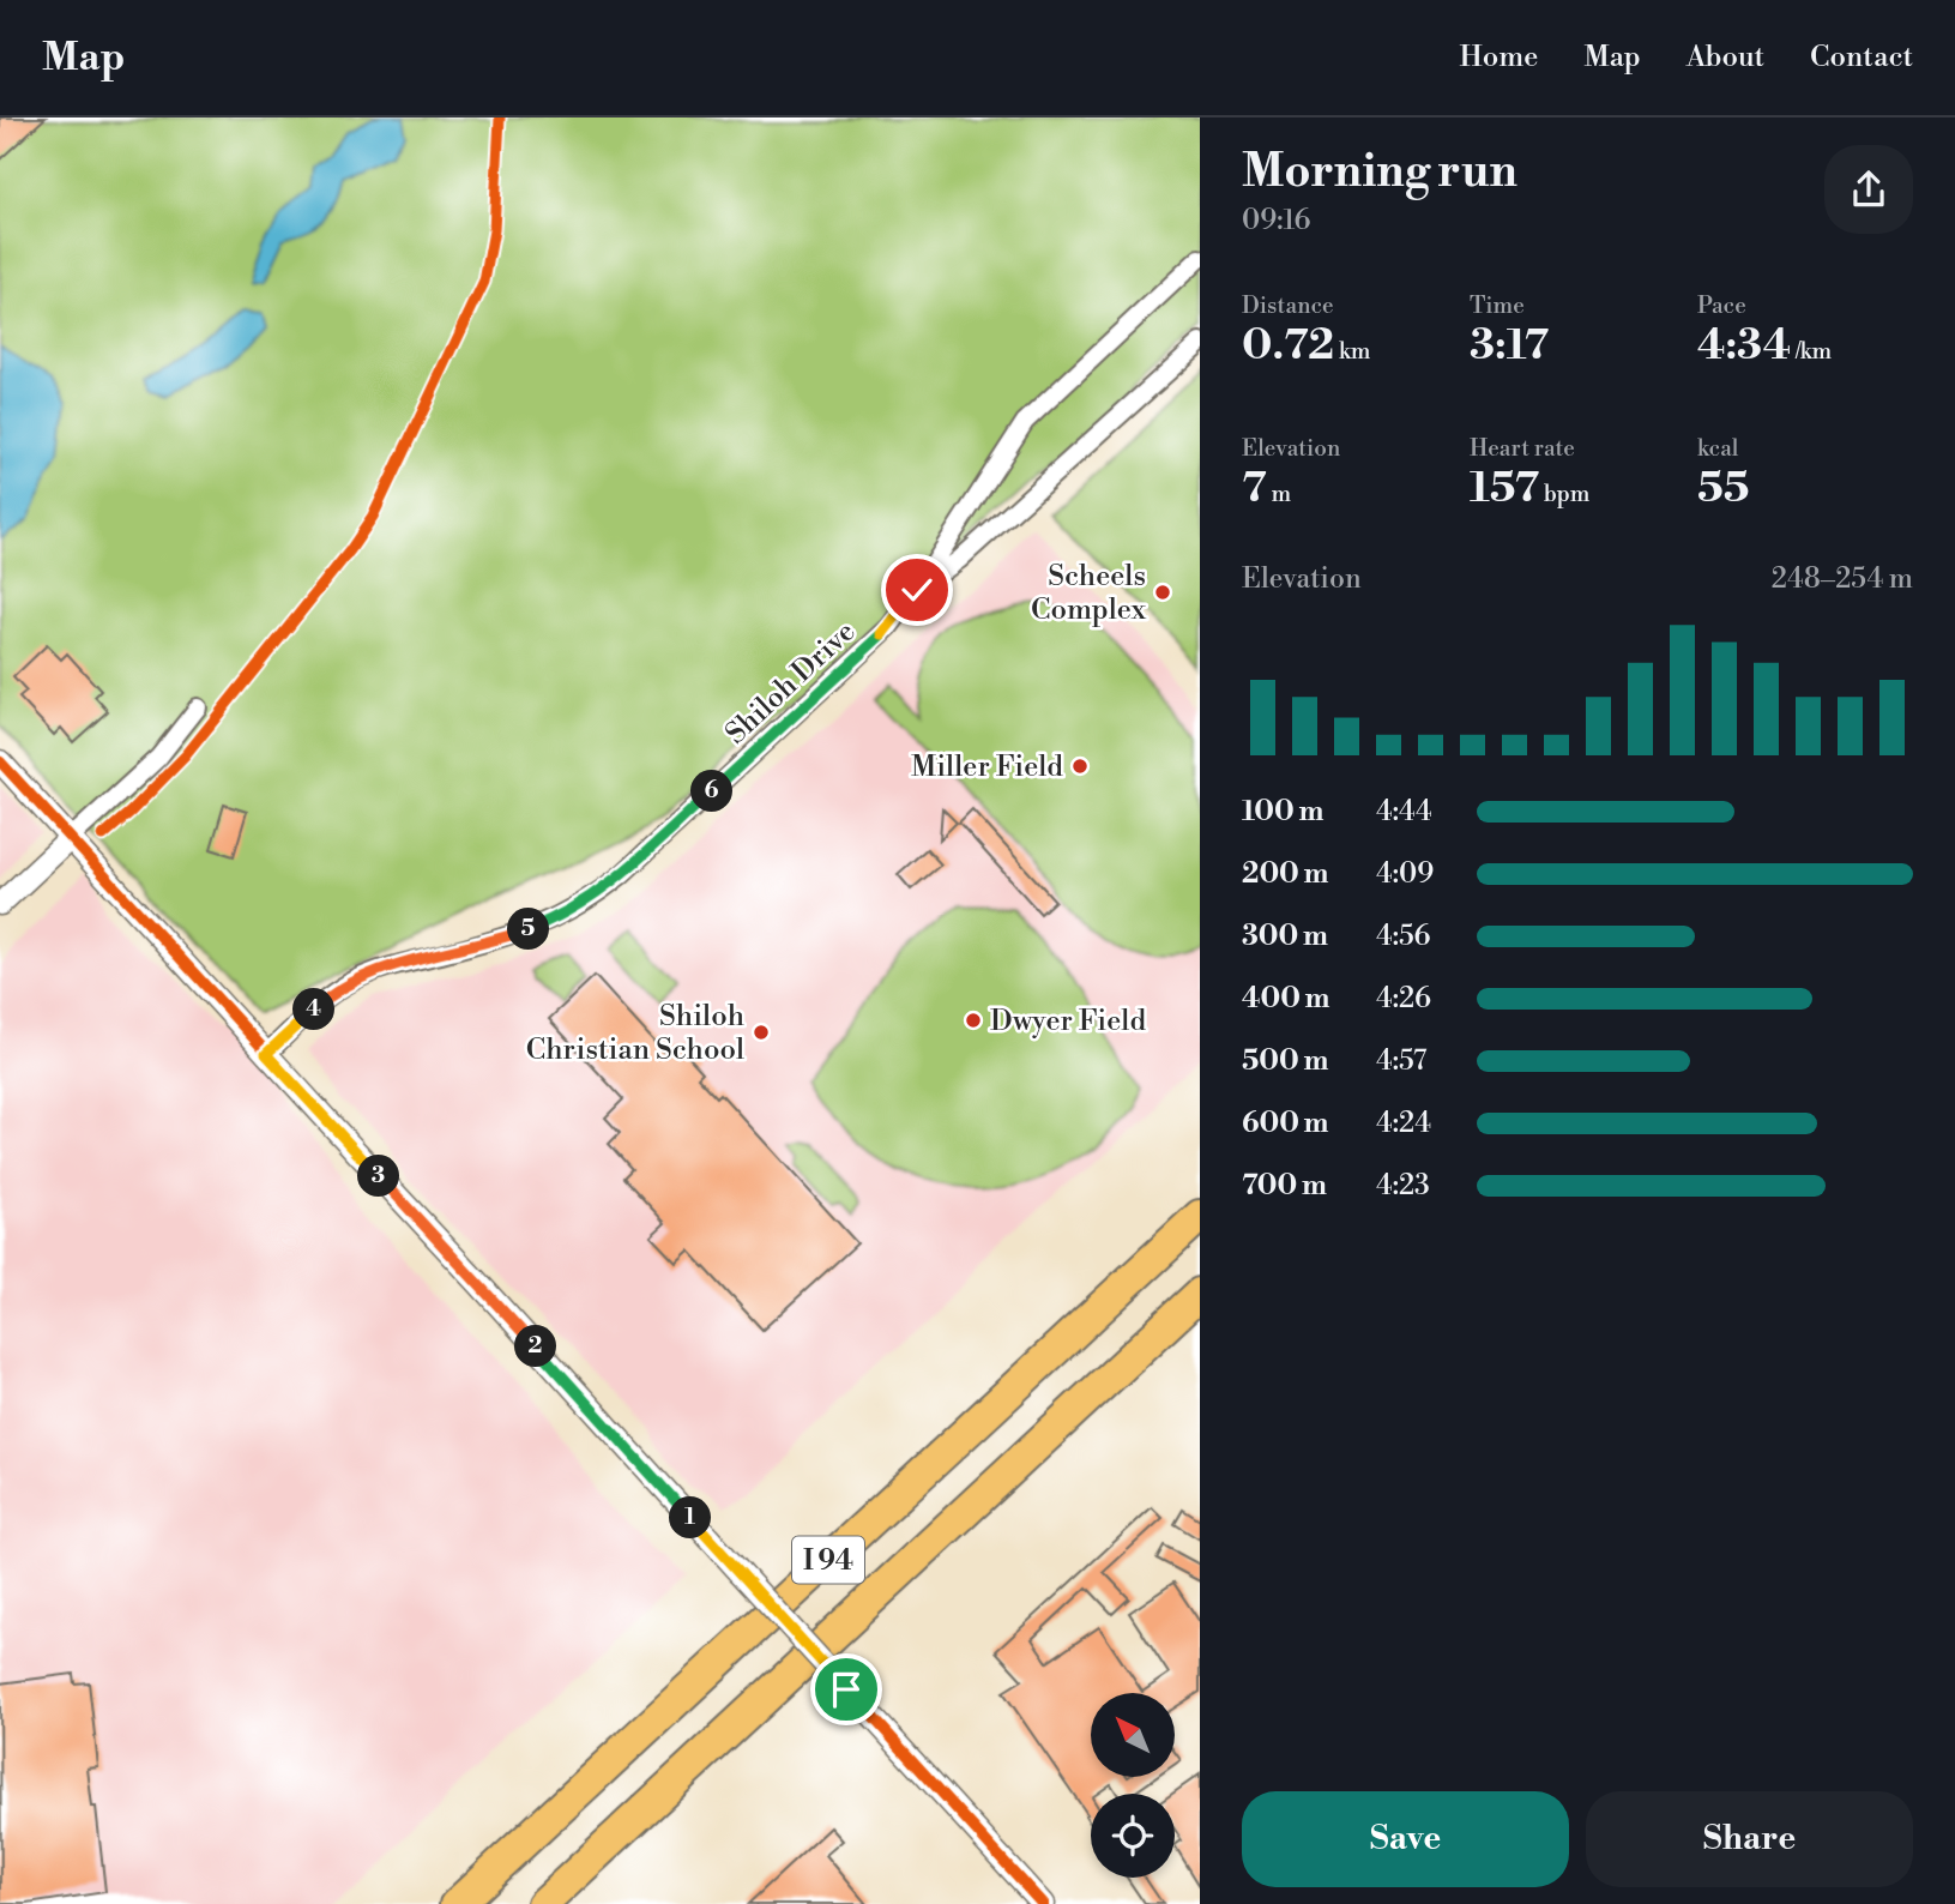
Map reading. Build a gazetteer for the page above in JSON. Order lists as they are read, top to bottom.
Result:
{
  "streets": {
    "highway": ["I 94"],
    "street": ["Shiloh Drive"]
  },
  "places": [
    "Scheels Complex",
    "Miller Field",
    "Dwyer Field",
    "Shiloh Christian School"
  ],
  "north": "top left",
  "page": {
    "header": "Map",
    "nav": [
      "Home",
      "Map",
      "About",
      "Contact"
    ],
    "heading": ["Morning run", "09:16"],
    "stats": [
      ["Distance", "0.72 km"],
      ["Time", "3:17"],
      ["Pace", "4:34 /km"],
      ["Elevation", "7 m"],
      ["Heart rate", "157 bpm"],
      ["kcal", "55"]
    ],
    "chart": ["Elevation", "248–254 m"],
    "pins": [
      "6",
      "5",
      "4",
      "3",
      "2",
      "1"
    ],
    "list": [
      {
        "name": "100 m",
        "note": "4:44"
      },
      {
        "name": "200 m",
        "note": "4:09"
      },
      {
        "name": "300 m",
        "note": "4:56"
      },
      {
        "name": "400 m",
        "note": "4:26"
      },
      {
        "name": "500 m",
        "note": "4:57"
      },
      {
        "name": "600 m",
        "note": "4:24"
      },
      {
        "name": "700 m",
        "note": "4:23"
      }
    ],
    "buttons": ["Save", "Share"]
  }
}
